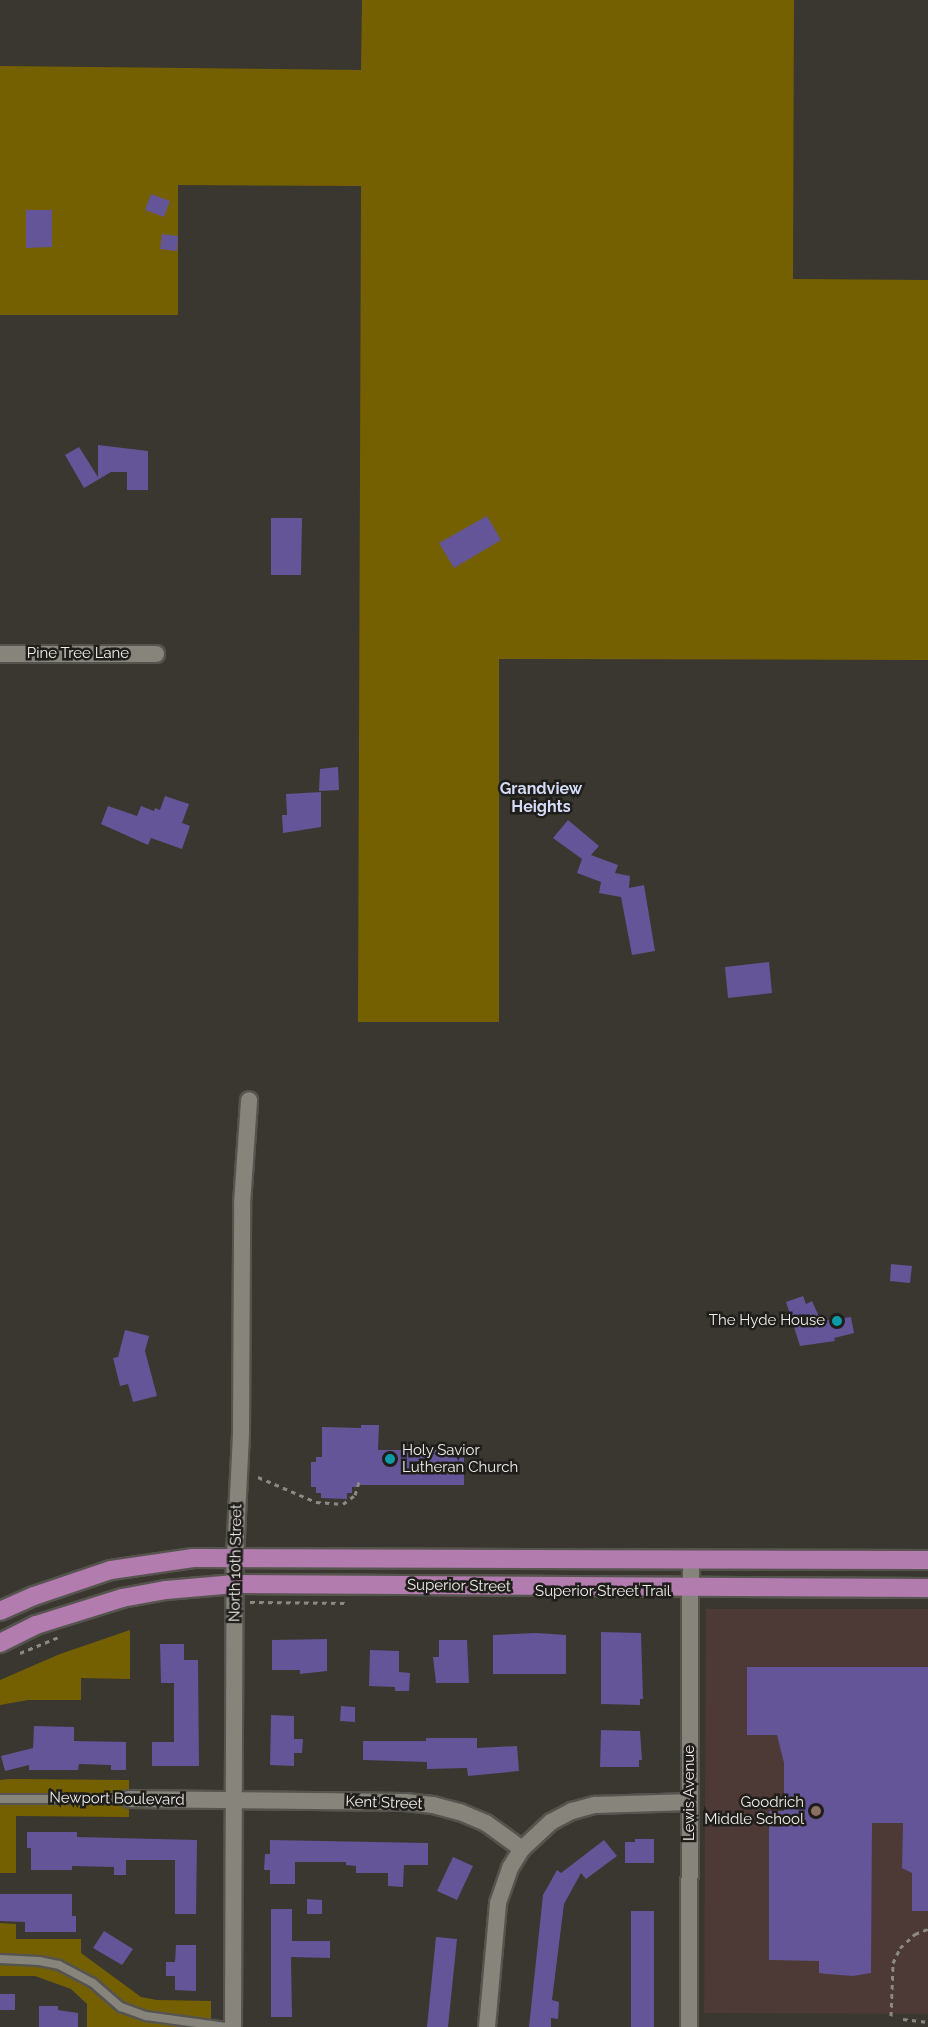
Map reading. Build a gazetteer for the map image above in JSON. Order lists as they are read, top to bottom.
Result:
{
  "streets": {
    "main road": ["Superior Street"],
    "street": [
      "Pine Tree Lane",
      "North 10th Street",
      "Lewis Avenue",
      "Newport Boulevard",
      "Kent Street"
    ]
  },
  "crossings": [
    ["North 10th Street", "Superior Street"],
    ["North 10th Street", "Newport Boulevard"],
    ["North 10th Street", "Kent Street"],
    ["Superior Street", "Lewis Avenue"],
    ["Newport Boulevard", "Kent Street"]
  ],
  "districts": ["Grandview Heights"],
  "places": ["The Hyde House", "Holy Savior Lutheran Church", "Goodrich Middle School"]
}
